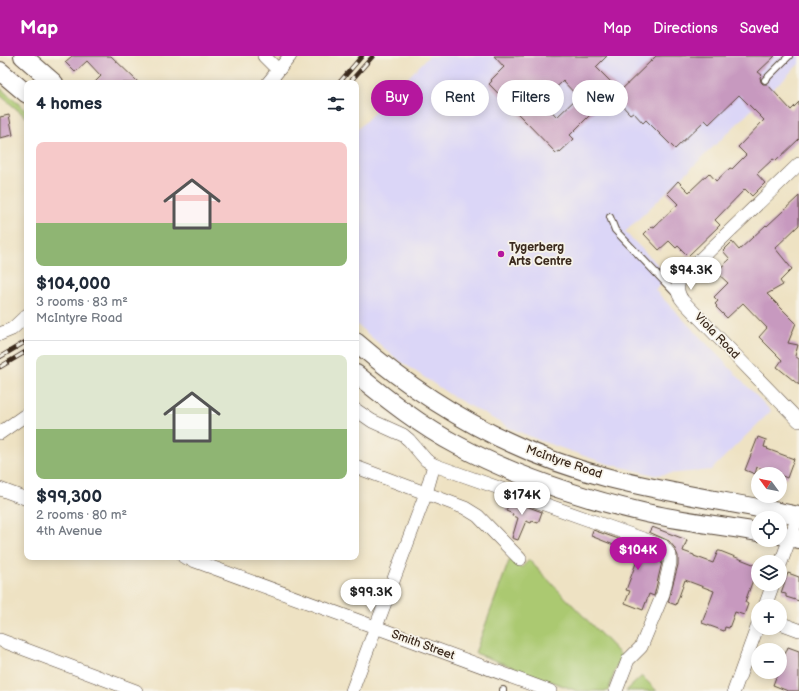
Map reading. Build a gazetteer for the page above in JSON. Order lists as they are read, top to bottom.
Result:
{
  "streets": {
    "main road": ["McIntyre Road"],
    "street": ["Viola Road", "Smith Street"]
  },
  "places": ["Tygerberg Arts Centre"],
  "north": "top left",
  "page": {
    "header": "Map",
    "nav": ["Map", "Directions", "Saved"],
    "chip": [
      "Buy",
      "Rent",
      "Filters",
      "New"
    ],
    "heading": "4 homes",
    "list": [
      {
        "name": "$104,000",
        "note": "3 rooms · 83 m² · McIntyre Road"
      },
      {
        "name": "$99,300",
        "note": "2 rooms · 80 m² · 4th Avenue"
      }
    ],
    "price": [
      "$94.3K",
      "$174K",
      "$104K",
      "$99.3K"
    ],
    "map_buttons": ["+", "−"]
  }
}
